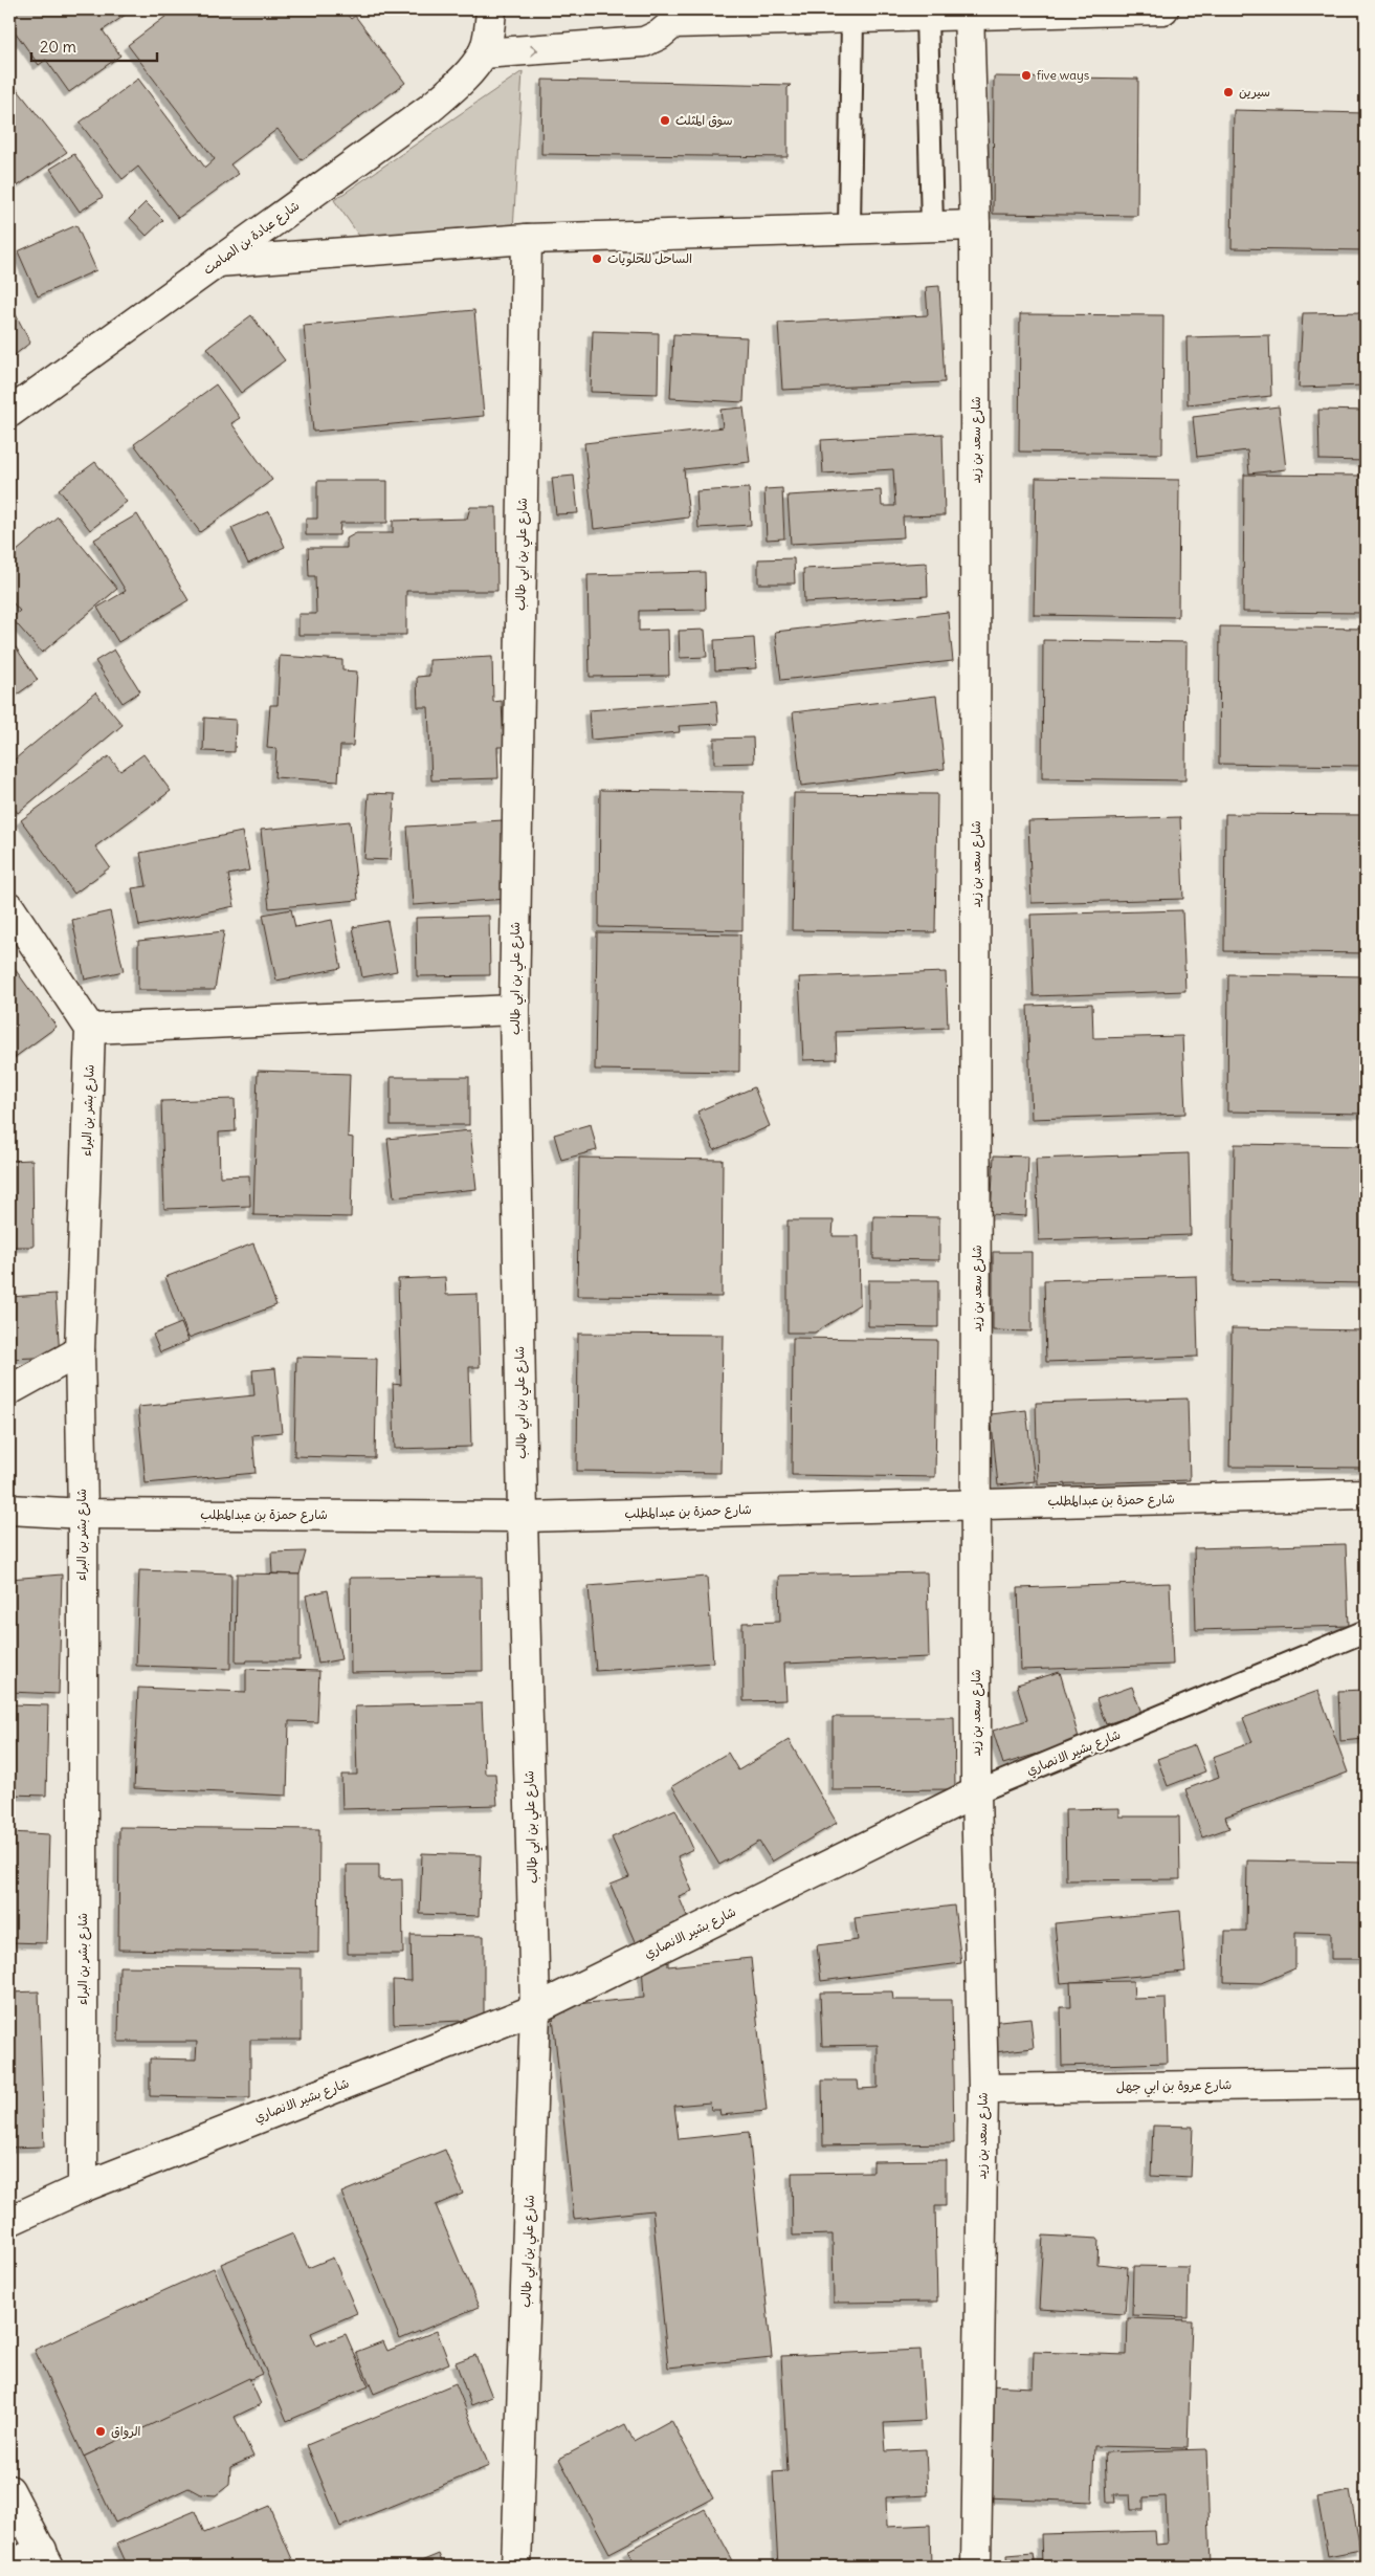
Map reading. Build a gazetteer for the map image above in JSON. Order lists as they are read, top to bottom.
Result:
{
  "streets": {
    "street": [
      "شارع عبادة بن الصامت",
      "شارع سعد بن زيد",
      "شارع علي بن ابي طالب",
      "شارع بشر بن البراء",
      "شارع حمزة بن عبدالمطلب",
      "شارع بشير الانصاري",
      "شارع عروة بن ابي جهل"
    ]
  },
  "crossings": [
    ["شارع سعد بن زيد", "شارع حمزة بن عبدالمطلب"],
    ["شارع سعد بن زيد", "شارع بشير الانصاري"],
    ["شارع سعد بن زيد", "شارع عروة بن ابي جهل"],
    ["شارع علي بن ابي طالب", "شارع حمزة بن عبدالمطلب"],
    ["شارع علي بن ابي طالب", "شارع بشير الانصاري"],
    ["شارع بشر بن البراء", "شارع حمزة بن عبدالمطلب"],
    ["شارع بشر بن البراء", "شارع بشير الانصاري"]
  ],
  "places": [
    "five ways",
    "سيرين",
    "سوق المثلث",
    "الساحل للحلويات",
    "الرواق"
  ],
  "scale_bar": "20 m"
}
